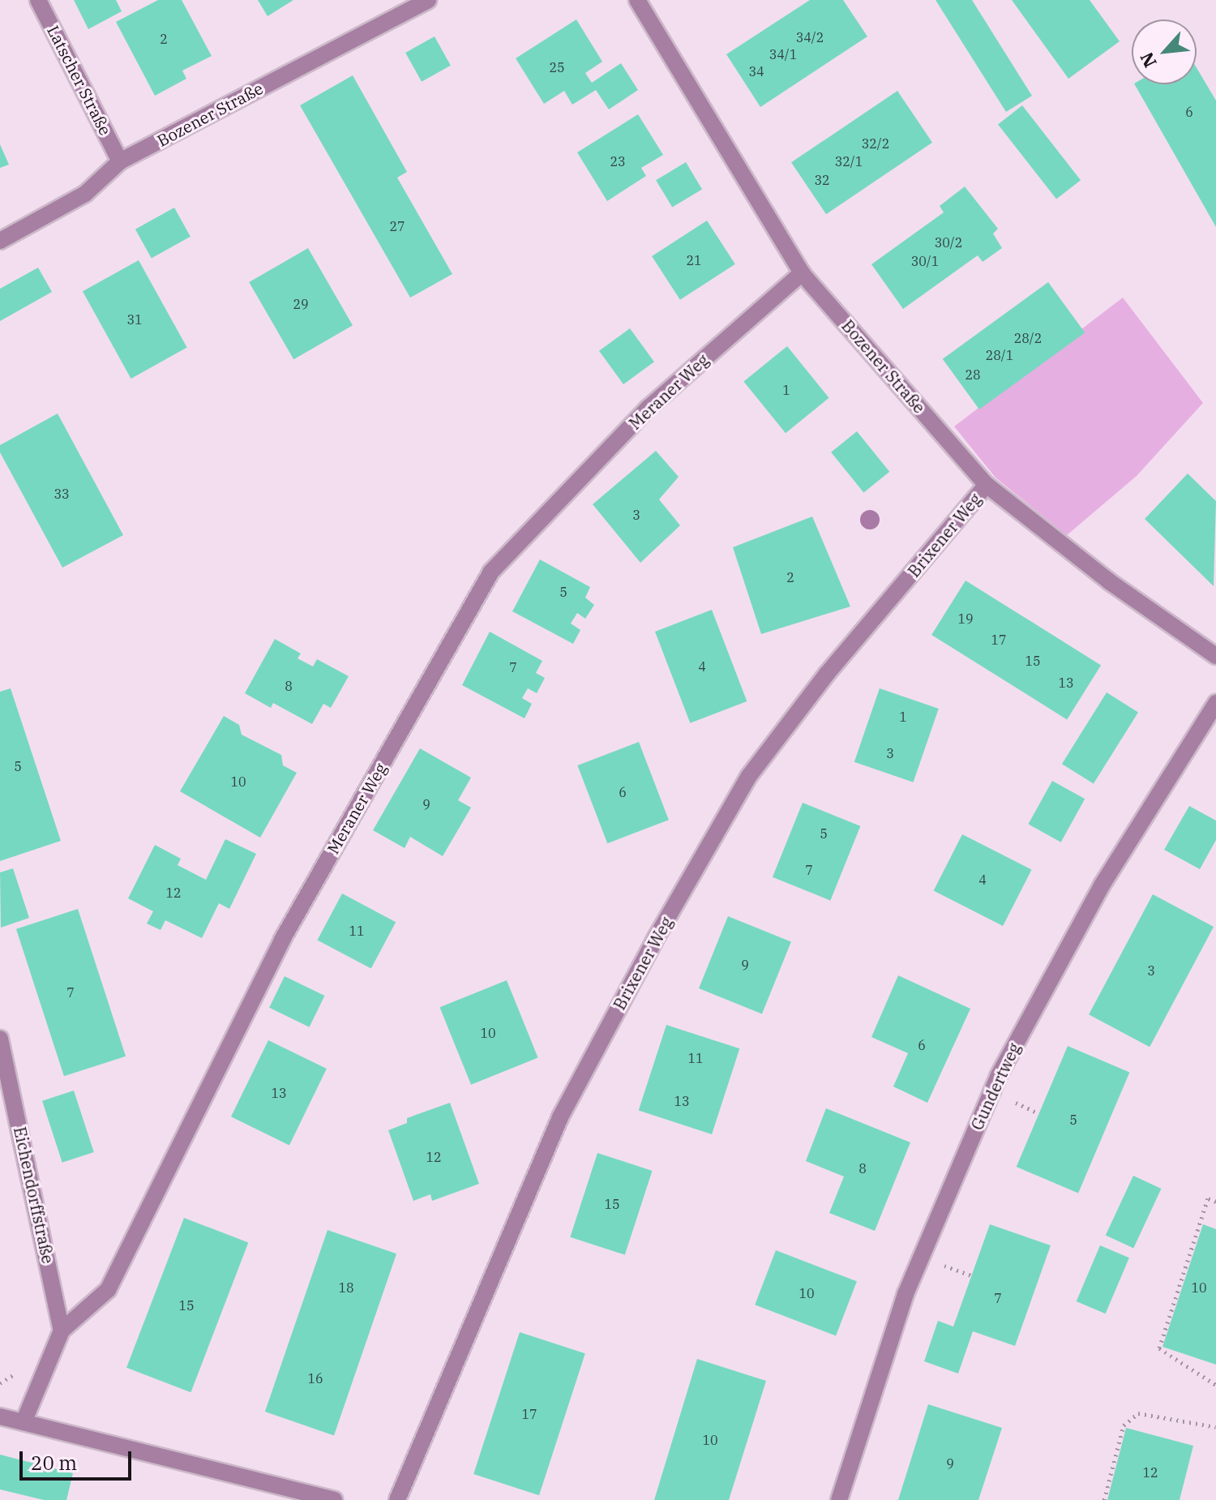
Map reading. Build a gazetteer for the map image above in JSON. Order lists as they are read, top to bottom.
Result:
{
  "streets": {
    "street": [
      "Latscher Straße",
      "Bozener Straße",
      "Meraner Weg",
      "Brixener Weg",
      "Gundertweg",
      "Eichendorffstraße"
    ]
  },
  "crossings": [
    ["Latscher Straße", "Bozener Straße"],
    ["Bozener Straße", "Meraner Weg"],
    ["Bozener Straße", "Brixener Weg"],
    ["Meraner Weg", "Eichendorffstraße"]
  ],
  "house_numbers": [
    "34/2",
    "2",
    "34/1",
    "25",
    "34",
    "6",
    "32/2",
    "23",
    "32/1",
    "32",
    "27",
    "30/2",
    "21",
    "30/1",
    "29",
    "31",
    "28/2",
    "28/1",
    "28",
    "1",
    "33",
    "3",
    "2",
    "5",
    "19",
    "17",
    "15",
    "4",
    "7",
    "13",
    "8",
    "1",
    "3",
    "5",
    "10",
    "6",
    "9",
    "5",
    "7",
    "4",
    "12",
    "11",
    "9",
    "3",
    "7",
    "10",
    "6",
    "11",
    "13",
    "13",
    "5",
    "12",
    "8",
    "15",
    "18",
    "10",
    "10",
    "7",
    "15",
    "16",
    "17",
    "10",
    "9",
    "12"
  ],
  "scale_bar": "20 m",
  "north": "bottom left"
}
